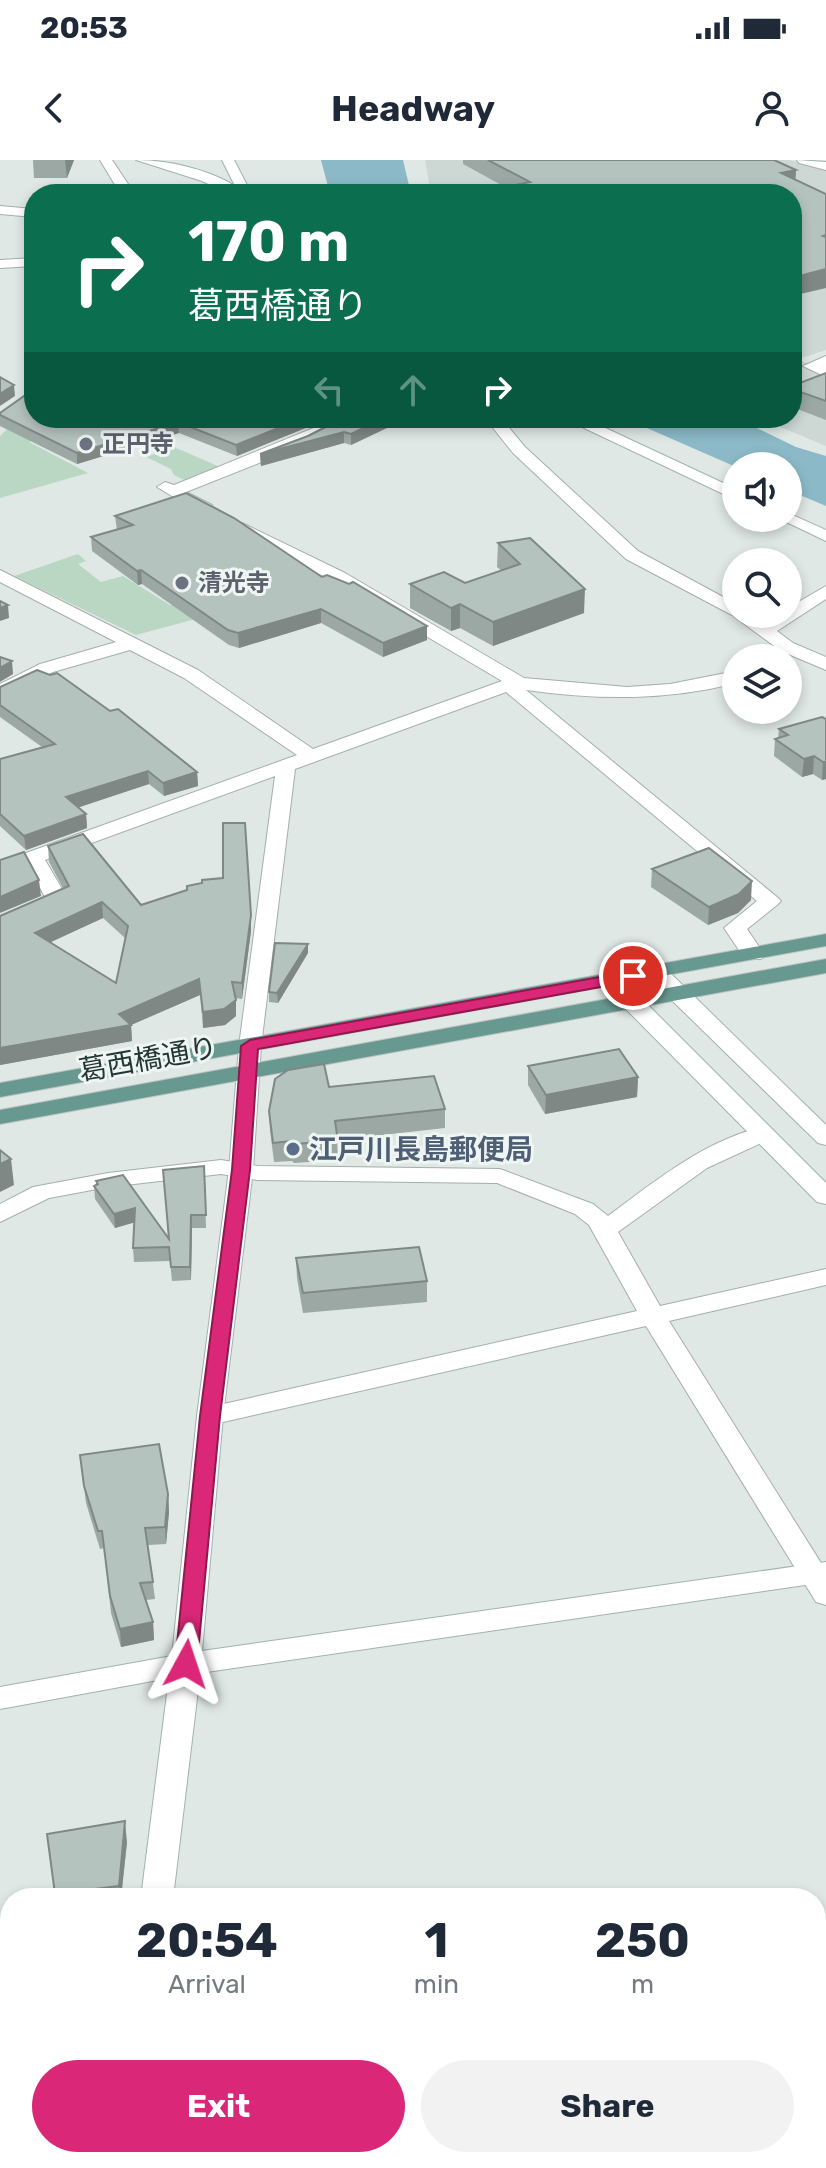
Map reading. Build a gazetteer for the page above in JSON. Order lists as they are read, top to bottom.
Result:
{
  "streets": {
    "main road": ["葛西橋通り"]
  },
  "places": ["正円寺", "清光寺", "江戸川長島郵便局"],
  "page": {
    "status": "20:53",
    "header": "Headway",
    "turn": ["170 m", "葛西橋通り"],
    "eta": [
      "20:54",
      "Arrival",
      "1",
      "min",
      "250",
      "m"
    ],
    "buttons": ["Exit", "Share"]
  }
}
